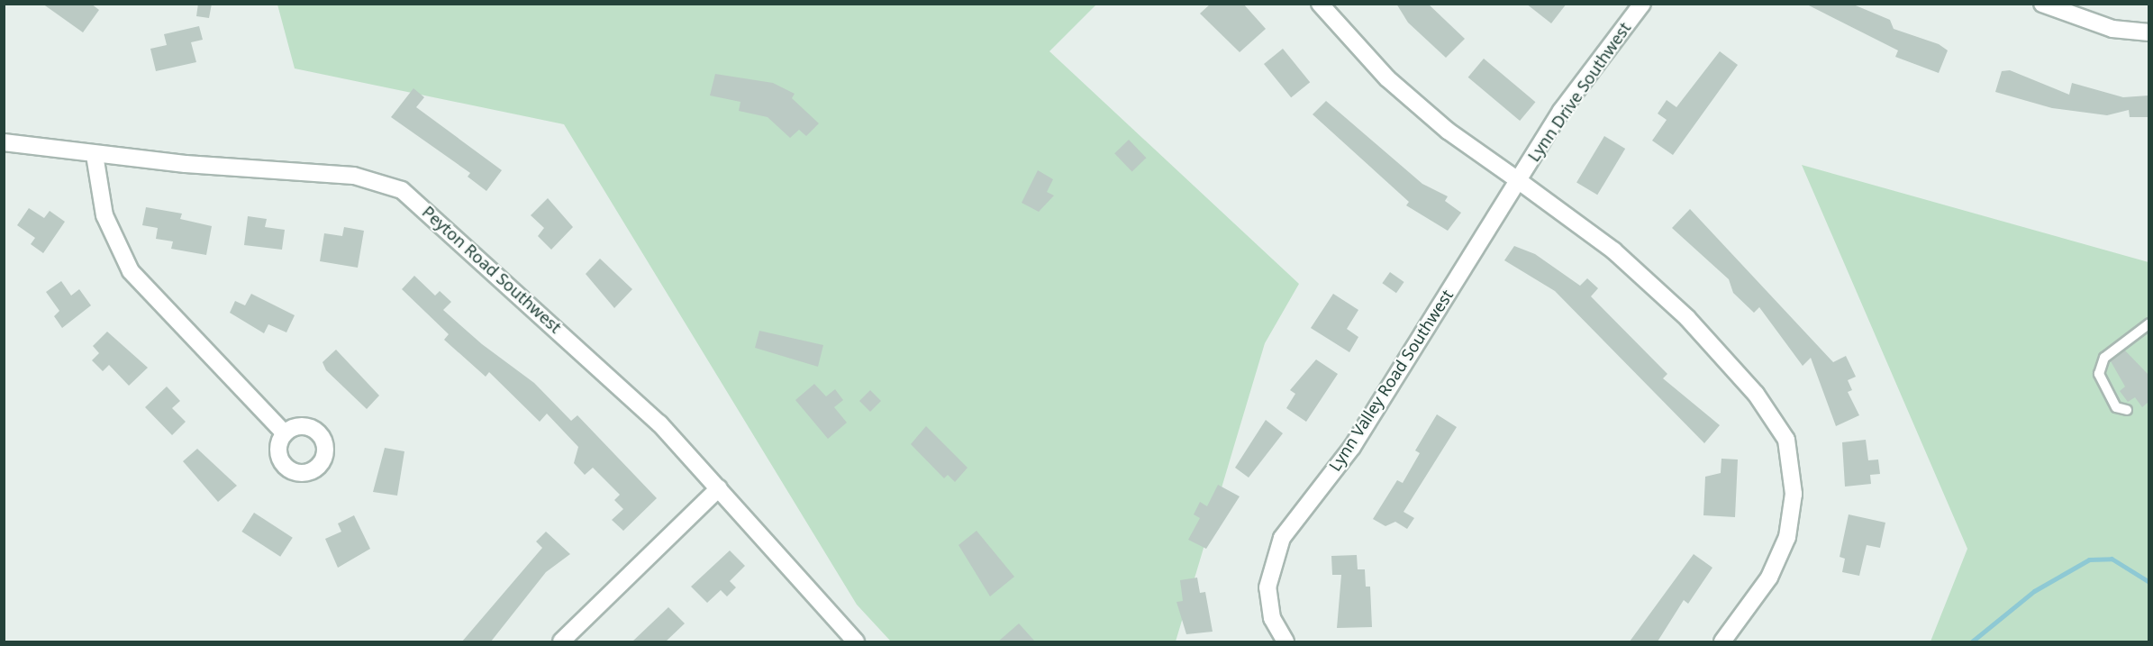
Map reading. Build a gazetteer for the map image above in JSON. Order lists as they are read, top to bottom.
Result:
{
  "streets": {
    "street": ["Lynn Drive Southwest", "Peyton Road Southwest", "Lynn Valley Road Southwest"]
  },
  "crossings": [
    ["Lynn Drive Southwest", "Lynn Valley Road Southwest"]
  ]
}
